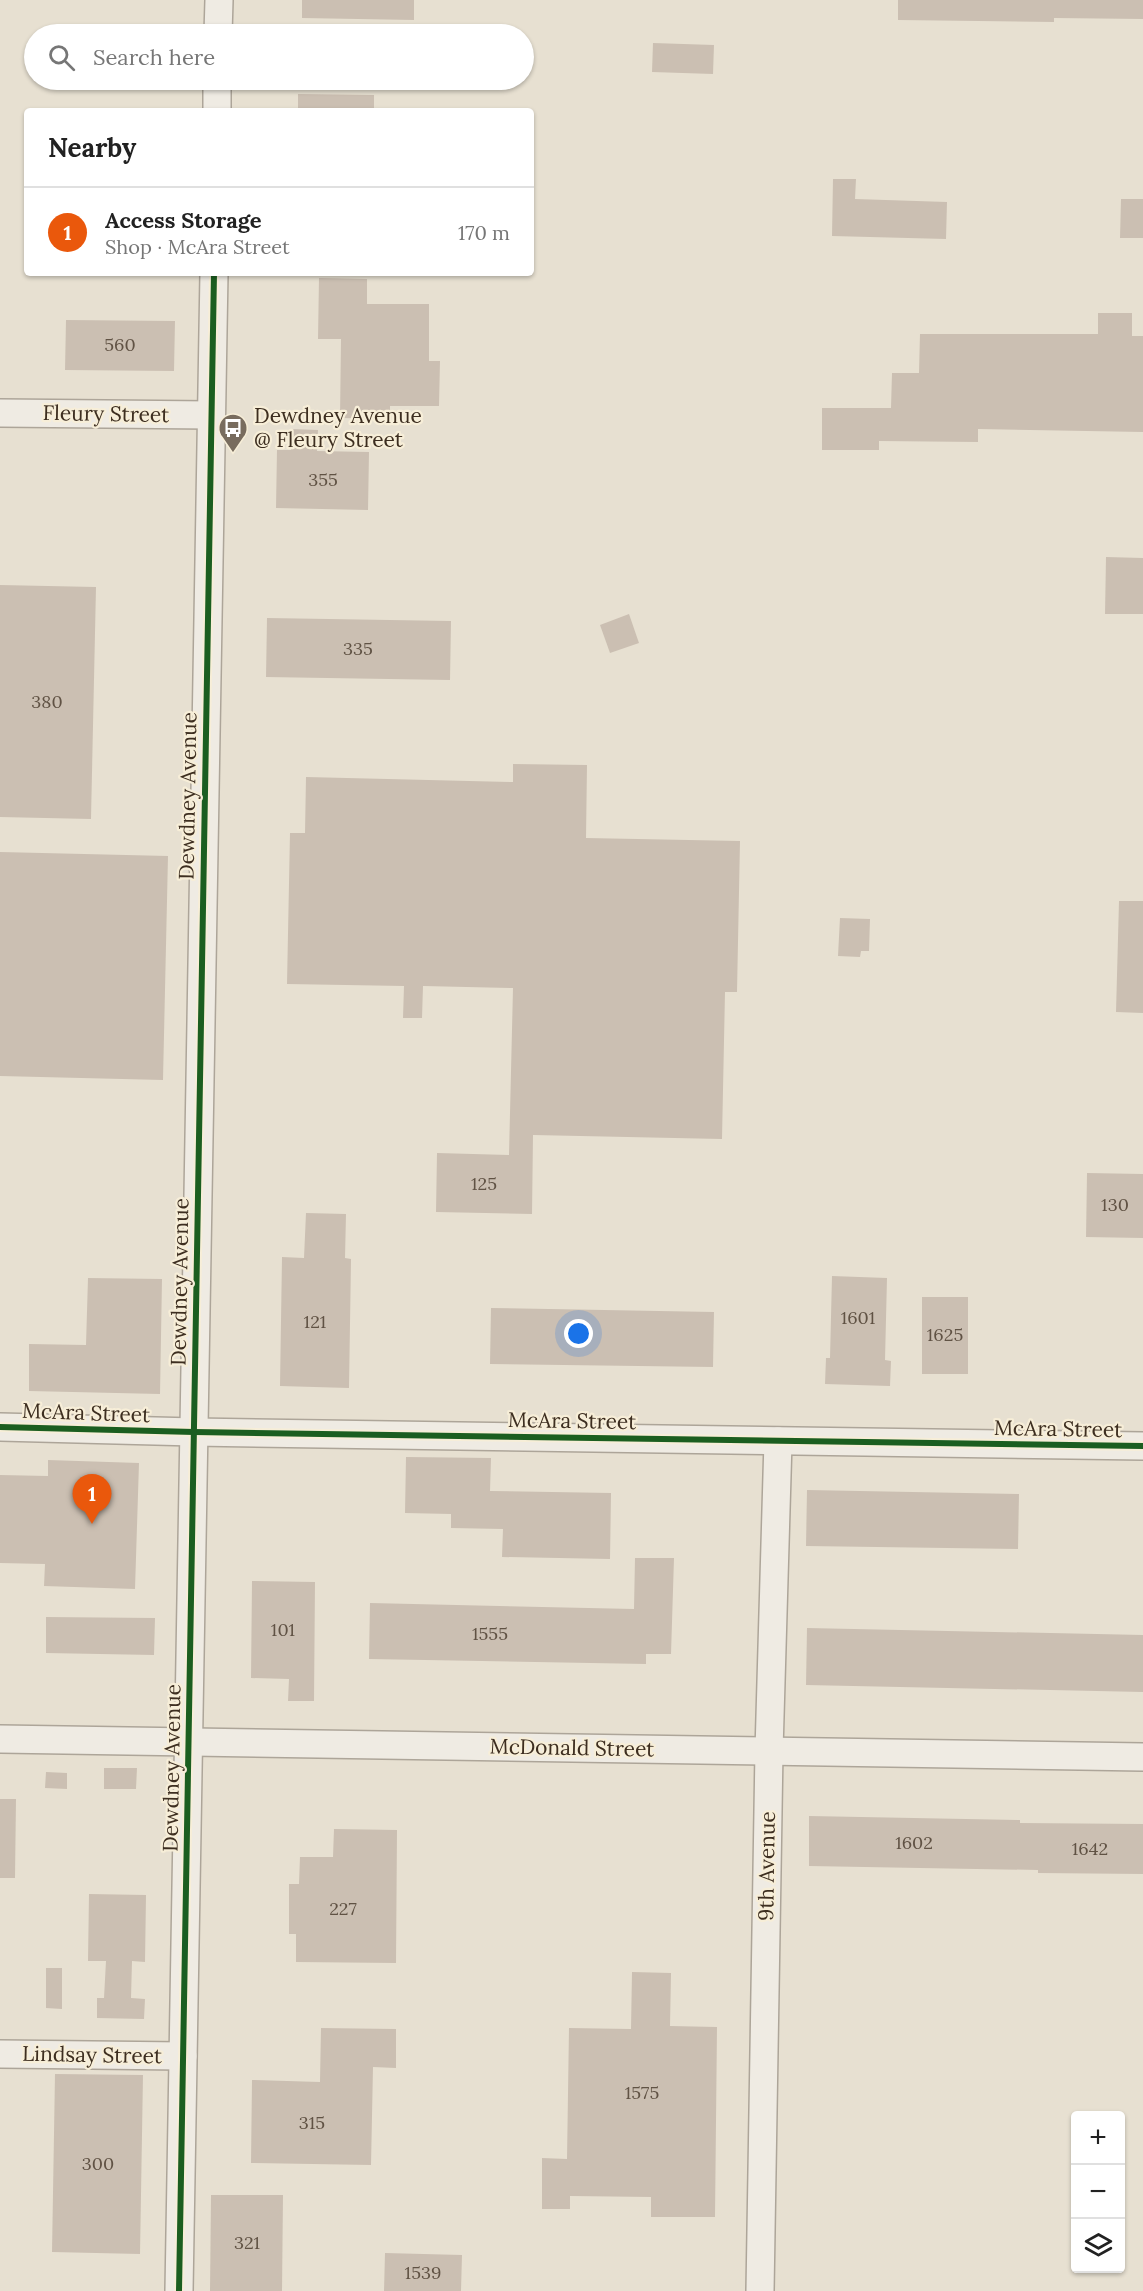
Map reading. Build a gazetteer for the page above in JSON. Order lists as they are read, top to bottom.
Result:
{
  "streets": {
    "street": [
      "Fleury Street",
      "Dewdney Avenue",
      "McAra Street",
      "McDonald Street",
      "9th Avenue",
      "Lindsay Street"
    ]
  },
  "crossings": [
    ["Fleury Street", "Dewdney Avenue"],
    ["Dewdney Avenue", "McAra Street"],
    ["Dewdney Avenue", "McDonald Street"],
    ["Dewdney Avenue", "Lindsay Street"],
    ["McAra Street", "9th Avenue"],
    ["McDonald Street", "9th Avenue"]
  ],
  "places": {
    "bus stop": ["Dewdney Avenue @ Fleury Street"]
  },
  "house_numbers": [
    "560",
    "355",
    "335",
    "380",
    "125",
    "130",
    "1601",
    "121",
    "1625",
    "101",
    "1555",
    "1602",
    "1642",
    "227",
    "1575",
    "315",
    "300",
    "321",
    "1539"
  ],
  "page": {
    "search": "Search here",
    "heading": "Nearby",
    "list": [
      {
        "mark": "1",
        "name": "Access Storage",
        "note": "Shop · McAra Street",
        "value": "170 m"
      }
    ],
    "pins": "1",
    "map_buttons": ["+", "−"]
  }
}
